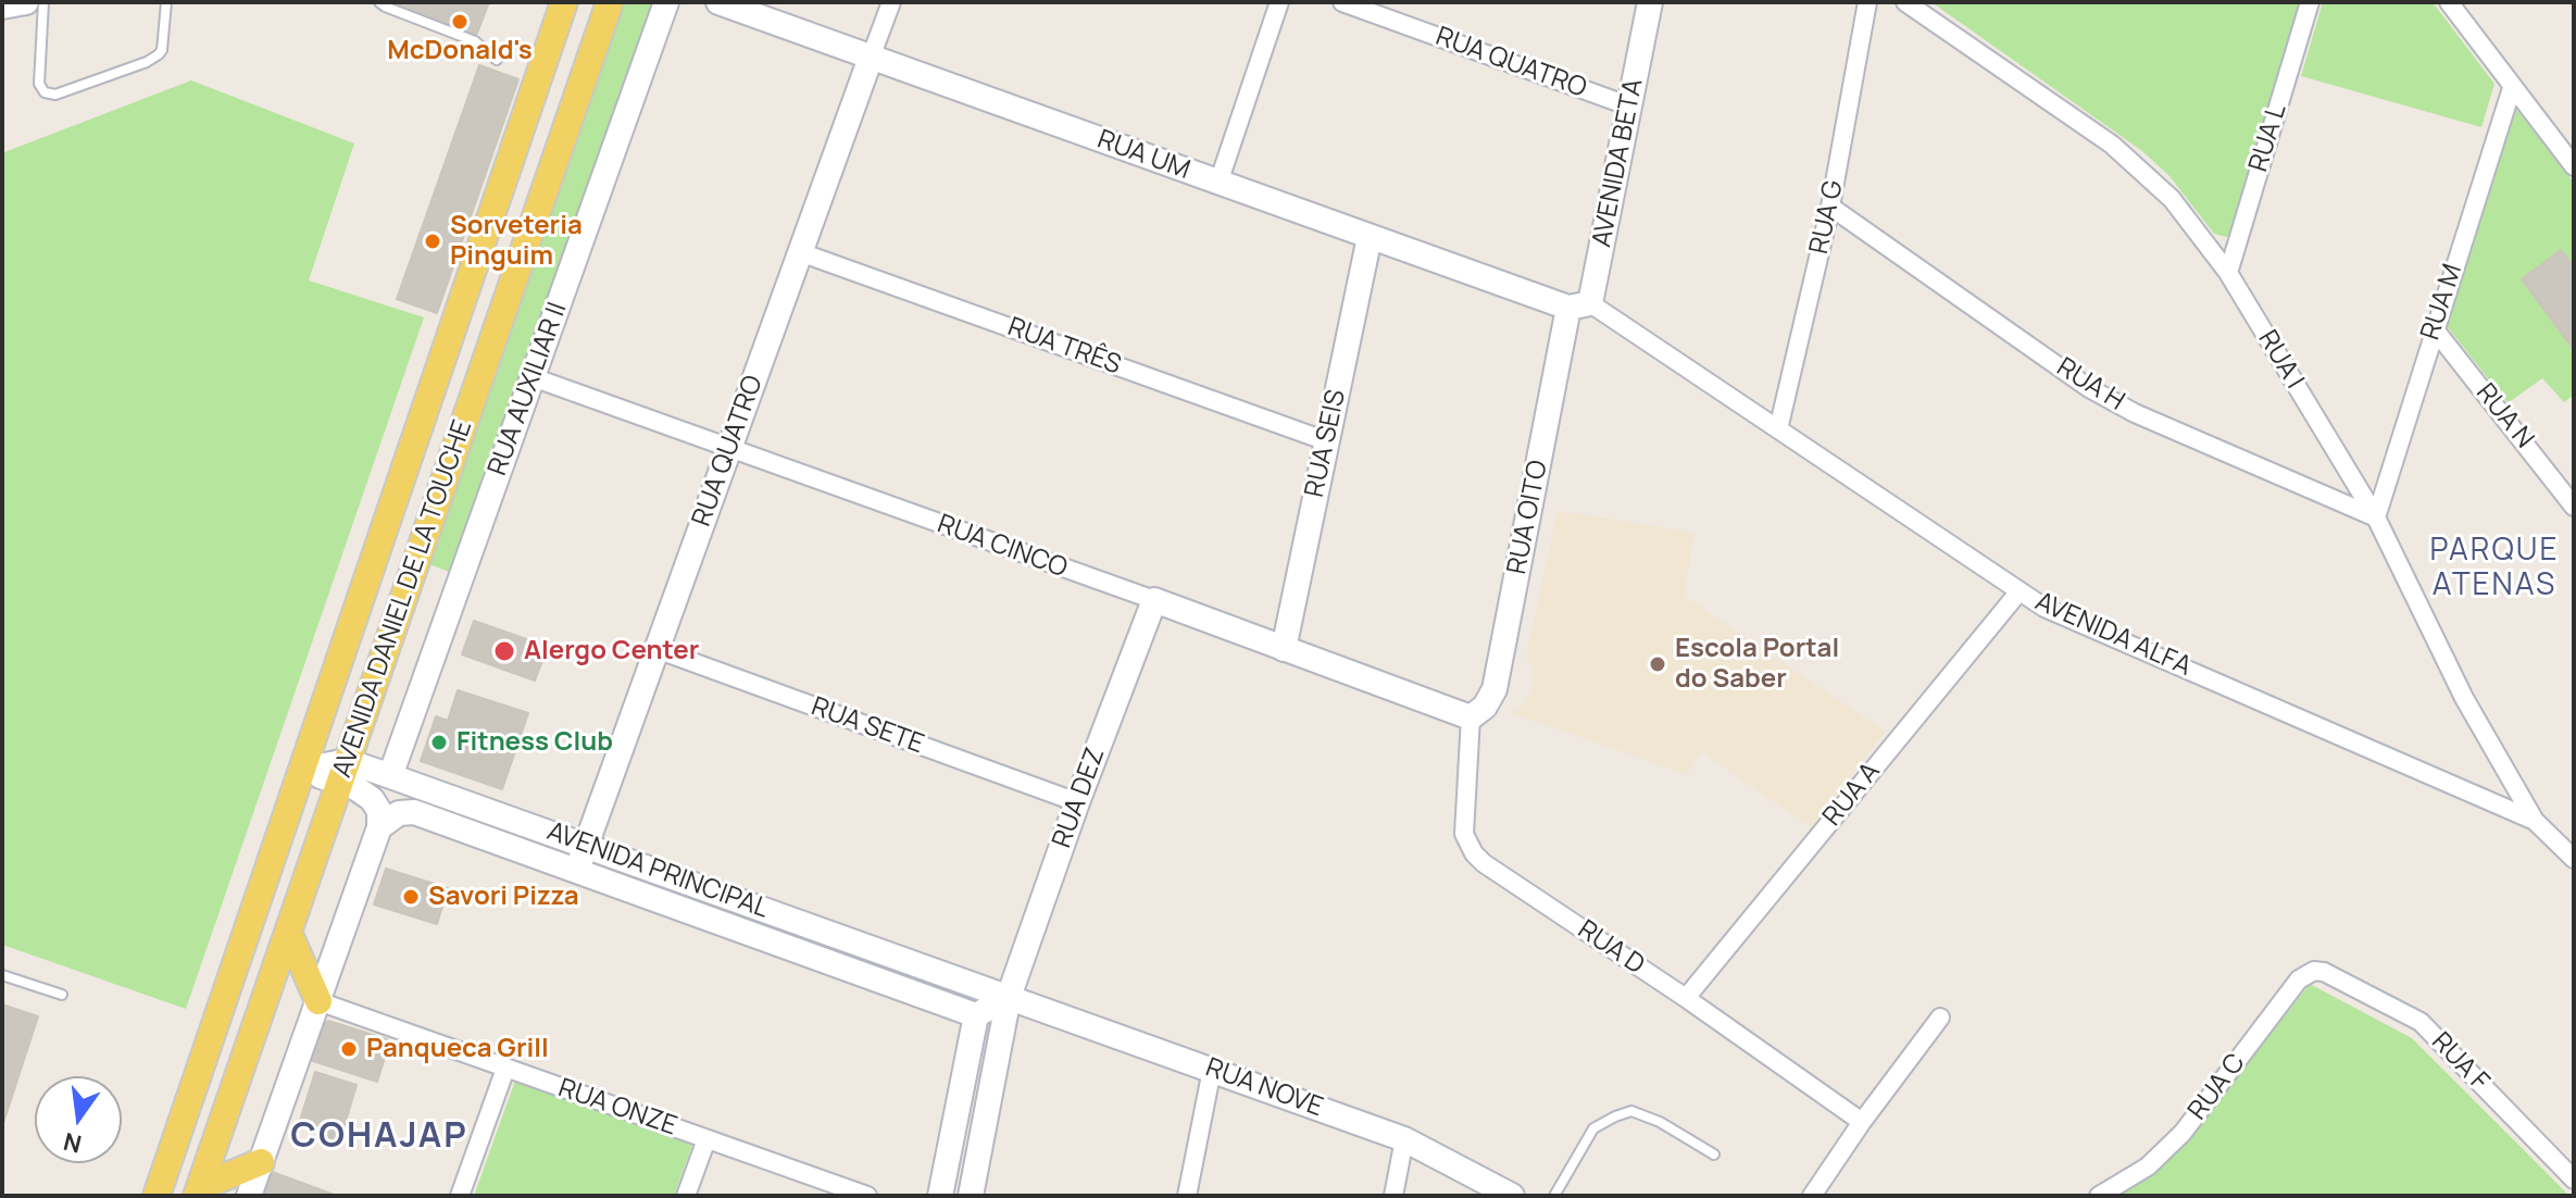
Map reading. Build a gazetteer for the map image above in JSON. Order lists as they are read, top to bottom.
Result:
{
  "streets": {
    "main road": ["AVENIDA DANIEL DE LA TOUCHE"],
    "street": [
      "RUA QUATRO",
      "RUA L",
      "RUA UM",
      "AVENIDA BETA",
      "RUA G",
      "RUA M",
      "RUA TRÊS",
      "RUA I",
      "RUA H",
      "RUA AUXILIAR II",
      "RUA N",
      "RUA SEIS",
      "RUA OITO",
      "RUA CINCO",
      "AVENIDA ALFA",
      "RUA SETE",
      "RUA A",
      "RUA DEZ",
      "AVENIDA PRINCIPAL",
      "RUA D",
      "RUA F",
      "RUA C",
      "RUA NOVE",
      "RUA ONZE"
    ]
  },
  "crossings": [
    ["RUA QUATRO", "RUA UM"],
    ["RUA QUATRO", "AVENIDA BETA"],
    ["RUA QUATRO", "RUA TRÊS"],
    ["RUA QUATRO", "RUA CINCO"],
    ["RUA QUATRO", "RUA SETE"],
    ["RUA QUATRO", "AVENIDA PRINCIPAL"],
    ["RUA L", "RUA I"],
    ["RUA UM", "AVENIDA BETA"],
    ["RUA UM", "RUA SEIS"],
    ["RUA UM", "RUA OITO"],
    ["RUA UM", "AVENIDA ALFA"],
    ["AVENIDA BETA", "RUA OITO"],
    ["AVENIDA BETA", "AVENIDA ALFA"],
    ["RUA G", "RUA H"],
    ["RUA G", "AVENIDA ALFA"],
    ["RUA M", "RUA I"],
    ["RUA M", "RUA H"],
    ["RUA M", "RUA N"],
    ["RUA TRÊS", "RUA SEIS"],
    ["RUA I", "RUA H"],
    ["RUA I", "AVENIDA ALFA"],
    ["RUA AUXILIAR II", "RUA CINCO"],
    ["RUA AUXILIAR II", "AVENIDA PRINCIPAL"],
    ["RUA SEIS", "RUA CINCO"],
    ["RUA OITO", "RUA CINCO"],
    ["RUA OITO", "AVENIDA ALFA"],
    ["RUA OITO", "RUA D"],
    ["RUA CINCO", "RUA DEZ"],
    ["RUA CINCO", "RUA D"],
    ["AVENIDA DANIEL DE LA TOUCHE", "AVENIDA PRINCIPAL"],
    ["AVENIDA ALFA", "RUA A"],
    ["RUA SETE", "RUA DEZ"],
    ["RUA A", "RUA D"],
    ["RUA DEZ", "AVENIDA PRINCIPAL"],
    ["RUA DEZ", "RUA NOVE"],
    ["AVENIDA PRINCIPAL", "RUA NOVE"],
    ["RUA F", "RUA C"]
  ],
  "districts": ["PARQUE ATENAS", "COHAJAP"],
  "places": [
    "McDonald's",
    "Sorveteria Pinguim",
    "Alergo Center",
    "Escola Portal do Saber",
    "Fitness Club",
    "Savori Pizza",
    "Panqueca Grill"
  ],
  "north": "bottom"
}
